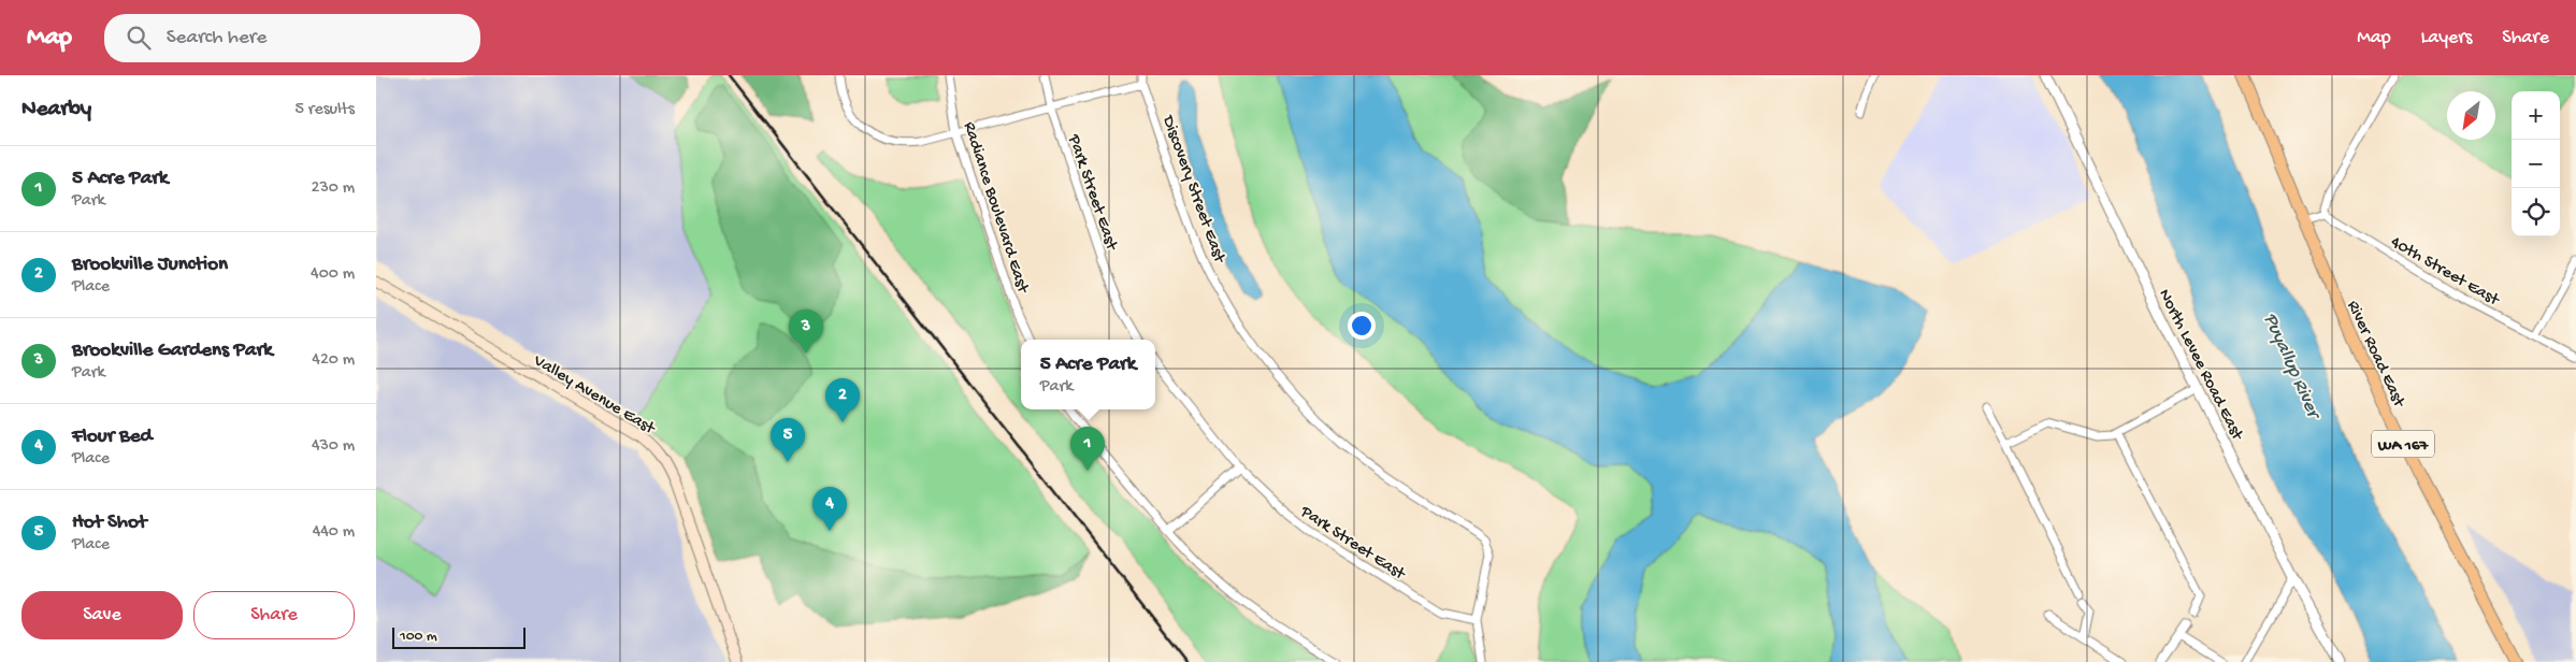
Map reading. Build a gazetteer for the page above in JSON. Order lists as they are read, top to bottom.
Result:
{
  "streets": {
    "main road": ["River Road East", "Valley Avenue East", "WA 167"],
    "street": [
      "Discovery Street East",
      "Park Street East",
      "Radiance Boulevard East",
      "40th Street East",
      "North Levee Road East"
    ]
  },
  "crossings": [
    ["Discovery Street East", "Park Street East"]
  ],
  "water": ["Puyallup River"],
  "scale_bar": "100 m",
  "north": "bottom left",
  "page": {
    "header": "Map",
    "search": "Search here",
    "nav": ["Map", "Layers", "Share"],
    "heading": ["Nearby", "5 results"],
    "map_buttons": ["+", "−"],
    "list": [
      {
        "mark": "1",
        "name": "5 Acre Park",
        "note": "Park",
        "value": "230 m"
      },
      {
        "mark": "2",
        "name": "Brookville Junction",
        "note": "Place",
        "value": "400 m"
      },
      {
        "mark": "3",
        "name": "Brookville Gardens Park",
        "note": "Park",
        "value": "420 m"
      },
      {
        "mark": "4",
        "name": "Flour Bed",
        "note": "Place",
        "value": "430 m"
      },
      {
        "mark": "5",
        "name": "Hot Shot",
        "note": "Place",
        "value": "440 m"
      }
    ],
    "pins": [
      "3",
      "2",
      "5",
      "1",
      "4"
    ],
    "popup": ["5 Acre Park", "Park"],
    "buttons": ["Save", "Share"],
    "scale": "100 m"
  }
}
